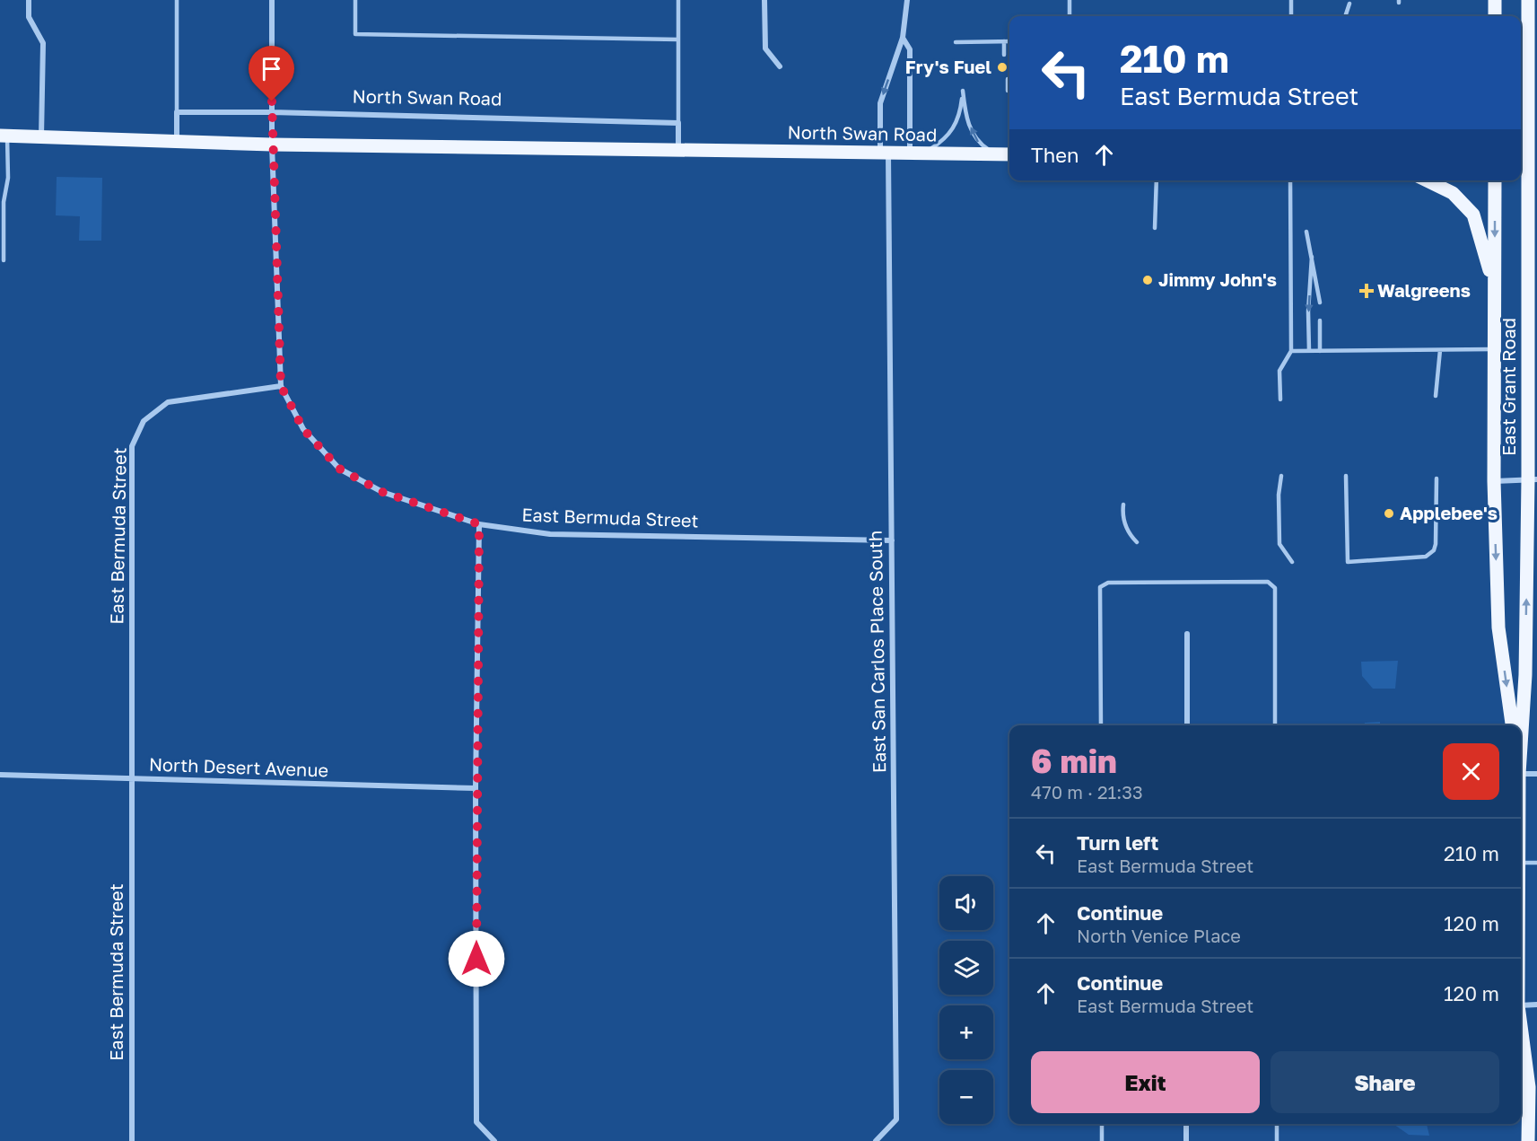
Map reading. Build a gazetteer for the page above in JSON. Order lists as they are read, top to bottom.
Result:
{
  "streets": {
    "main road": ["North Swan Road", "East Grant Road"],
    "street": ["East Bermuda Street", "East San Carlos Place South", "North Desert Avenue"]
  },
  "crossings": [
    ["North Swan Road", "East San Carlos Place South"],
    ["East Bermuda Street", "East San Carlos Place South"],
    ["East Bermuda Street", "North Desert Avenue"]
  ],
  "places": {
    "other": ["Fry's Fuel", "Jimmy John's", "Applebee's"],
    "health": ["Walgreens"]
  },
  "page": {
    "turn": ["210 m", "East Bermuda Street"],
    "then": "Then",
    "heading": ["6 min", "470 m · 21:33"],
    "list": [
      {
        "name": "Turn left",
        "note": "East Bermuda Street",
        "value": "210 m"
      },
      {
        "name": "Continue",
        "note": "North Venice Place",
        "value": "120 m"
      },
      {
        "name": "Continue",
        "note": "East Bermuda Street",
        "value": "120 m"
      }
    ],
    "map_buttons": ["+", "−"],
    "buttons": ["Exit", "Share"]
  }
}
